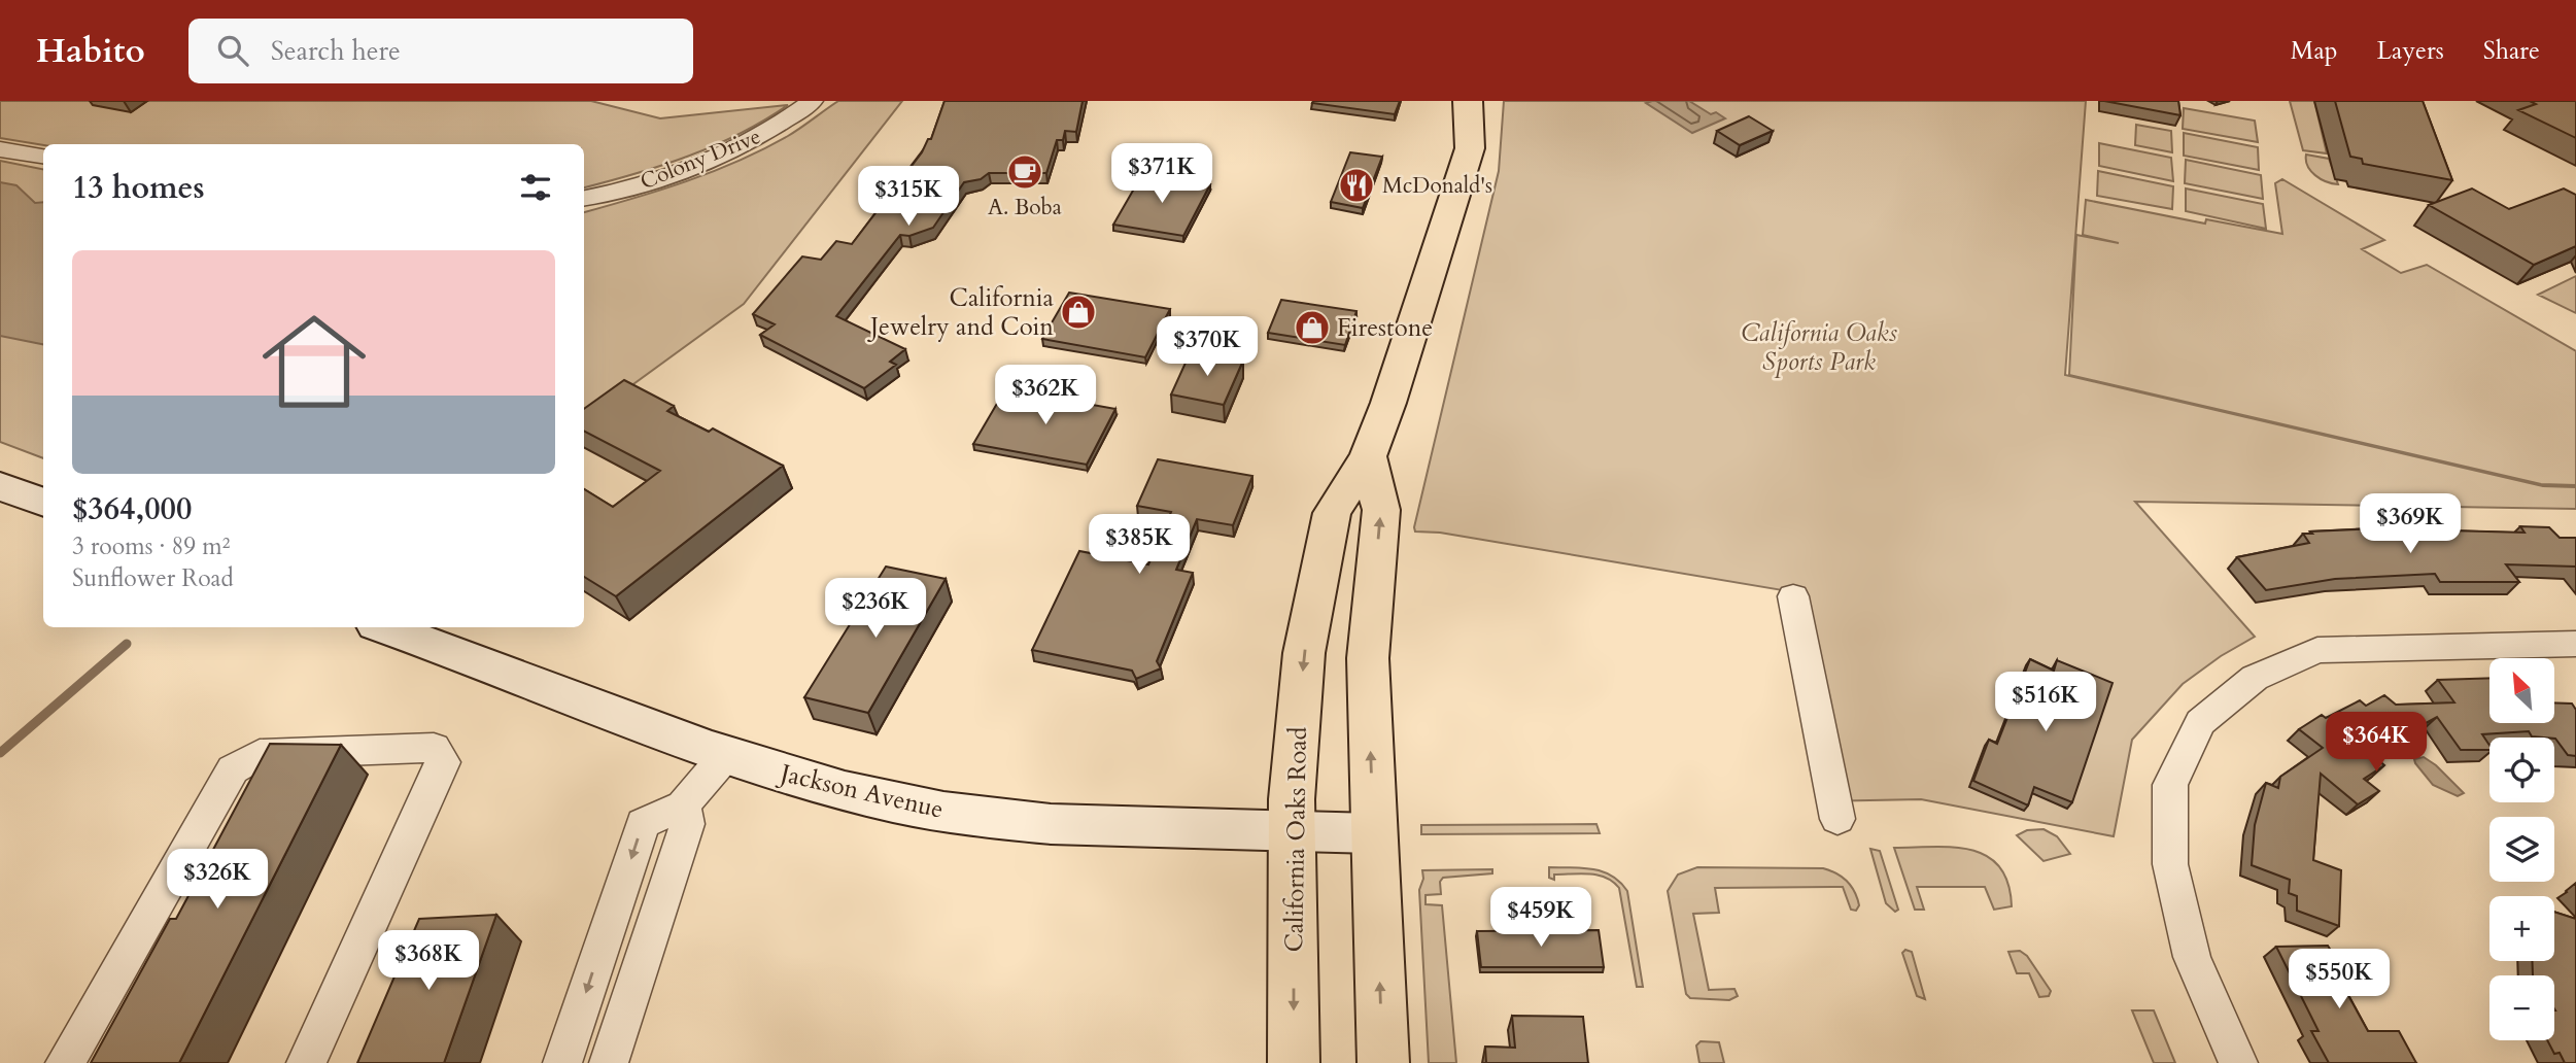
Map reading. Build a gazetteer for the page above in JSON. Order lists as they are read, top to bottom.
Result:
{
  "streets": {
    "main road": ["Jackson Avenue", "California Oaks Road"],
    "street": ["Colony Drive"]
  },
  "crossings": [
    ["Jackson Avenue", "California Oaks Road"]
  ],
  "parks": ["California Oaks Sports Park"],
  "places": {
    "cafe": ["A. Boba"],
    "restaurant": ["McDonald's"],
    "shop": ["California Jewelry and Coin", "Firestone"]
  },
  "north": "top left",
  "page": {
    "header": "Habito",
    "search": "Search here",
    "nav": ["Map", "Layers", "Share"],
    "price": [
      "$371K",
      "$315K",
      "$370K",
      "$362K",
      "$369K",
      "$385K",
      "$236K",
      "$516K",
      "$364K",
      "$326K",
      "$459K",
      "$368K",
      "$550K"
    ],
    "heading": "13 homes",
    "list": [
      {
        "name": "$364,000",
        "note": "3 rooms · 89 m² · Sunflower Road"
      }
    ],
    "map_buttons": ["+", "−"]
  }
}
